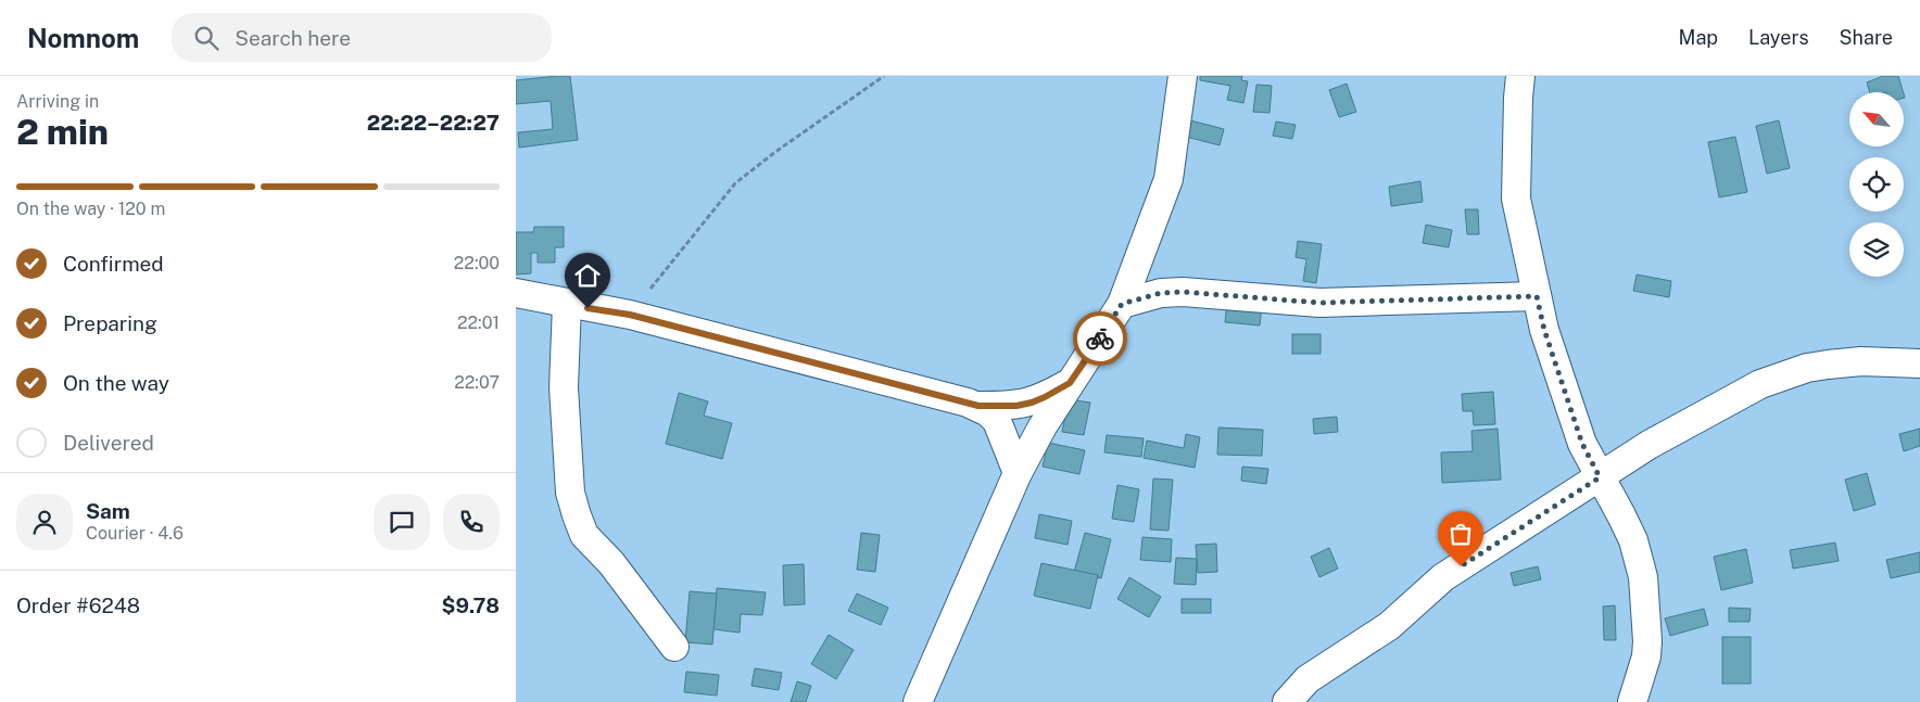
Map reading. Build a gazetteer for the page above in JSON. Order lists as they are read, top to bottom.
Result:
{
  "north": "top left",
  "page": {
    "header": "Nomnom",
    "search": "Search here",
    "nav": ["Map", "Layers", "Share"],
    "heading": ["2 min", "Arriving in", "22:22–22:27"],
    "panel": [
      "Sam",
      "Courier · 4.6",
      "Order #6248",
      "$9.78"
    ],
    "bar": "On the way · 120 m",
    "list": [
      ["Confirmed", "22:00"],
      ["Preparing", "22:01"],
      ["On the way", "22:07"],
      "Delivered"
    ]
  }
}
